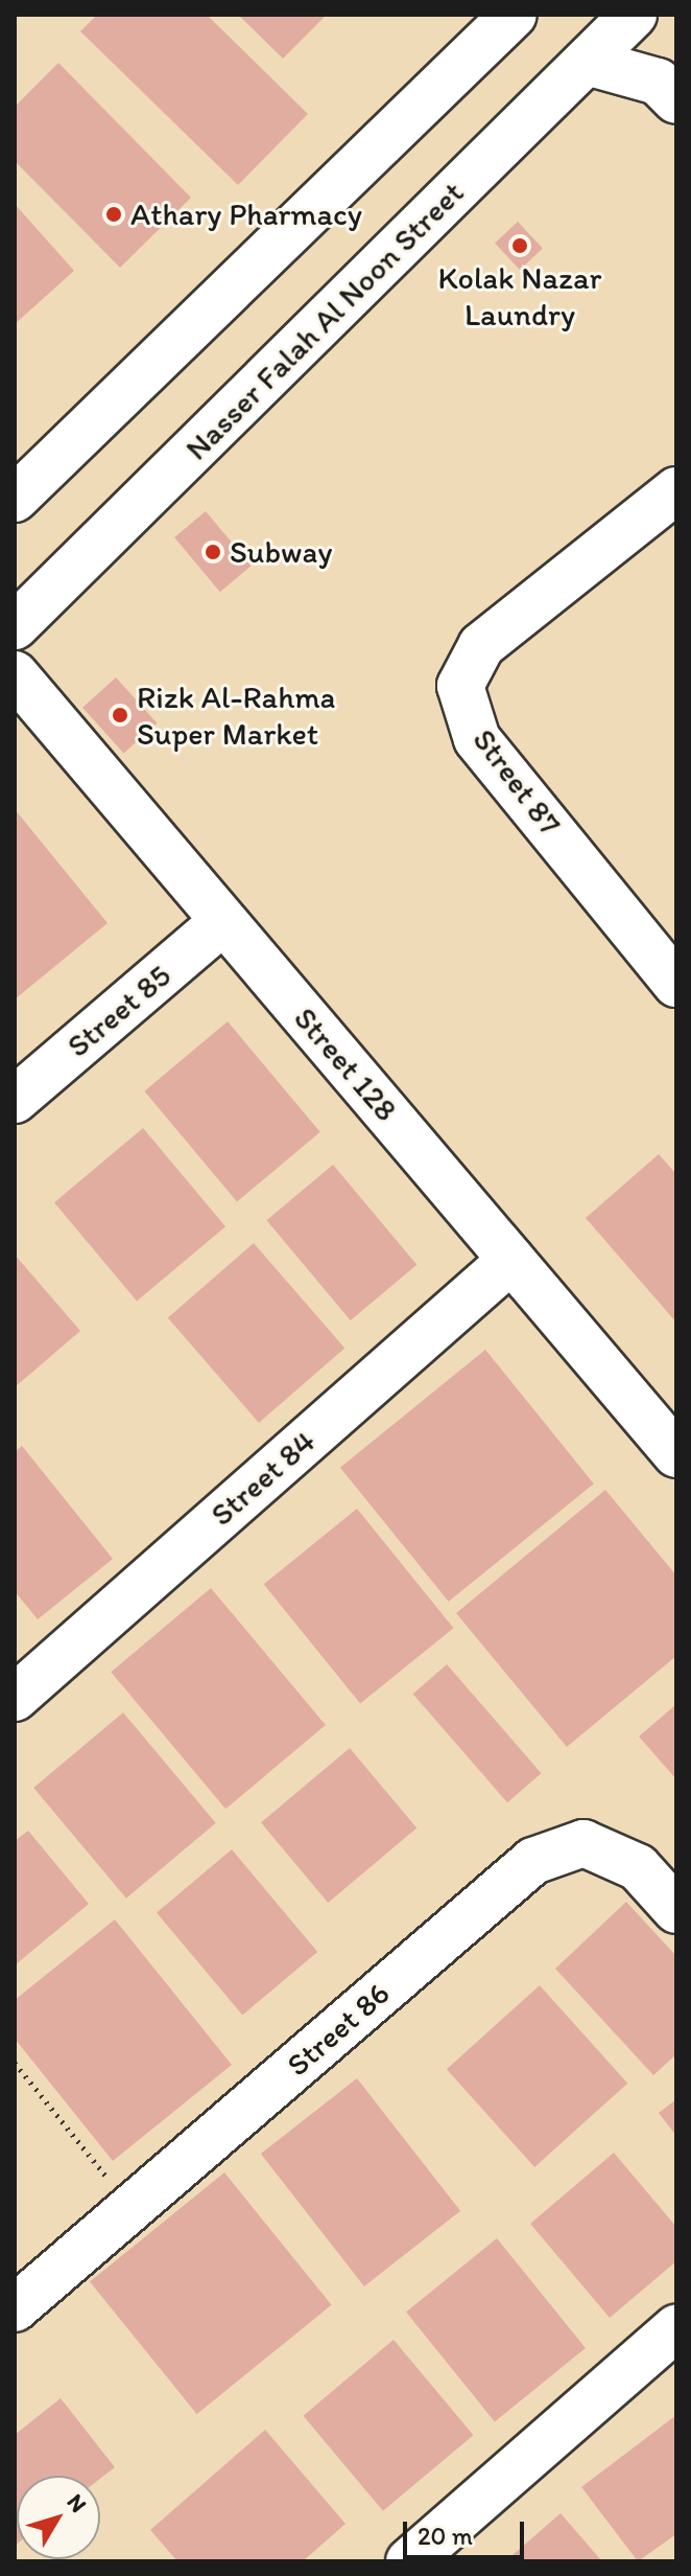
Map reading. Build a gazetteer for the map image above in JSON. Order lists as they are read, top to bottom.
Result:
{
  "streets": {
    "street": [
      "Nasser Falah Al Noon Street",
      "Street 87",
      "Street 85",
      "Street 128",
      "Street 84",
      "Street 86"
    ]
  },
  "crossings": [
    ["Street 85", "Street 128"],
    ["Street 128", "Street 84"]
  ],
  "places": [
    "Athary Pharmacy",
    "Kolak Nazar Laundry",
    "Subway",
    "Rizk Al-Rahma Super Market"
  ],
  "scale_bar": "20 m",
  "north": "top right"
}
